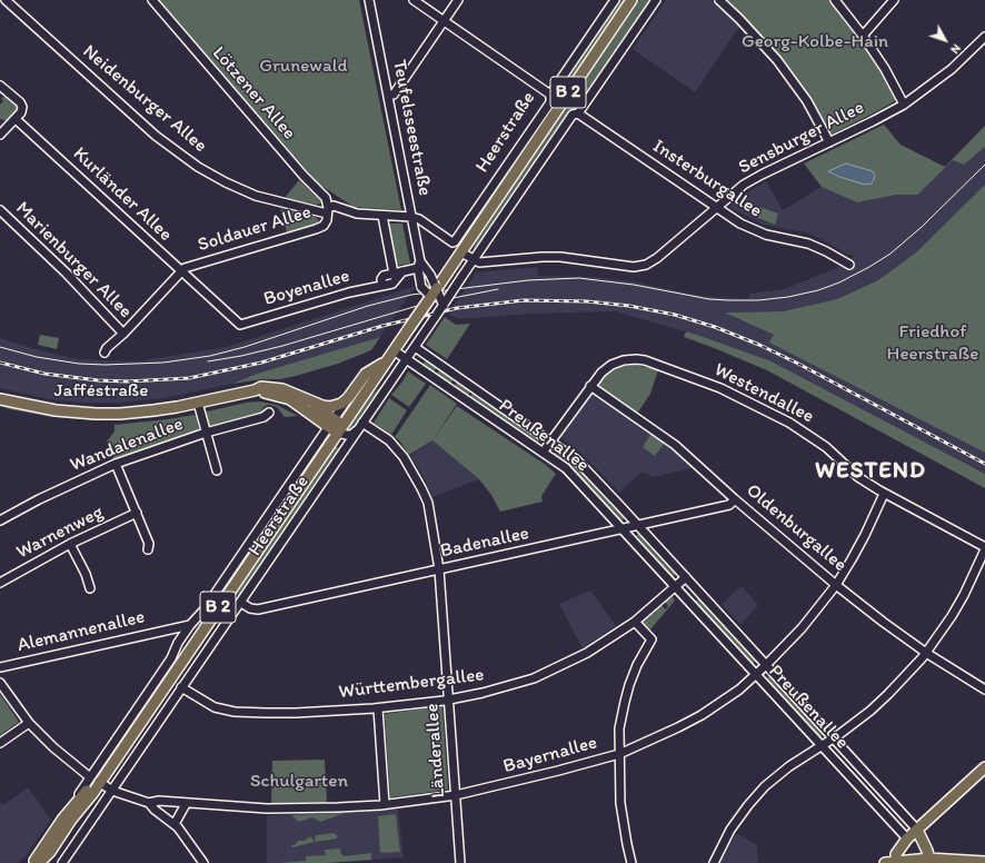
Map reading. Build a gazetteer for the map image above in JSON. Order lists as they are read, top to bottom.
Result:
{
  "streets": {
    "main road": ["B 2", "Heerstraße", "Jafféstraße"],
    "street": [
      "Lötzener Allee",
      "Neidenburger Allee",
      "Teufelsseestraße",
      "Sensburger Allee",
      "Insterburgallee",
      "Kurländer Allee",
      "Soldauer Allee",
      "Marienburger Allee",
      "Boyenallee",
      "Westendallee",
      "Preußenallee",
      "Wandalenallee",
      "Oldenburgallee",
      "Warnenweg",
      "Badenallee",
      "Alemannenallee",
      "Württembergallee",
      "Länderallee",
      "Bayernallee"
    ]
  },
  "crossings": [
    ["Lötzener Allee", "Neidenburger Allee"],
    ["Lötzener Allee", "Soldauer Allee"],
    ["Neidenburger Allee", "Soldauer Allee"],
    ["Teufelsseestraße", "Heerstraße"],
    ["Teufelsseestraße", "Soldauer Allee"],
    ["Teufelsseestraße", "Boyenallee"],
    ["Heerstraße", "Sensburger Allee"],
    ["Heerstraße", "Insterburgallee"],
    ["Heerstraße", "Soldauer Allee"],
    ["Heerstraße", "Jafféstraße"],
    ["Heerstraße", "Preußenallee"],
    ["Heerstraße", "Badenallee"],
    ["Heerstraße", "Alemannenallee"],
    ["Heerstraße", "Württembergallee"],
    ["Heerstraße", "Länderallee"],
    ["Heerstraße", "Bayernallee"],
    ["Sensburger Allee", "Insterburgallee"],
    ["Kurländer Allee", "Soldauer Allee"],
    ["Kurländer Allee", "Boyenallee"],
    ["Soldauer Allee", "Marienburger Allee"],
    ["Westendallee", "Preußenallee"],
    ["Westendallee", "Oldenburgallee"],
    ["Westendallee", "Bayernallee"],
    ["Preußenallee", "Badenallee"],
    ["Preußenallee", "Württembergallee"],
    ["Preußenallee", "Bayernallee"],
    ["Oldenburgallee", "Badenallee"],
    ["Oldenburgallee", "Bayernallee"],
    ["Badenallee", "Länderallee"],
    ["Württembergallee", "Länderallee"],
    ["Länderallee", "Bayernallee"]
  ],
  "districts": ["WESTEND"],
  "parks": [
    "Georg-Kolbe-Hain",
    "Grunewald",
    "Friedhof Heerstraße",
    "Schulgarten"
  ],
  "north": "bottom right"
}
